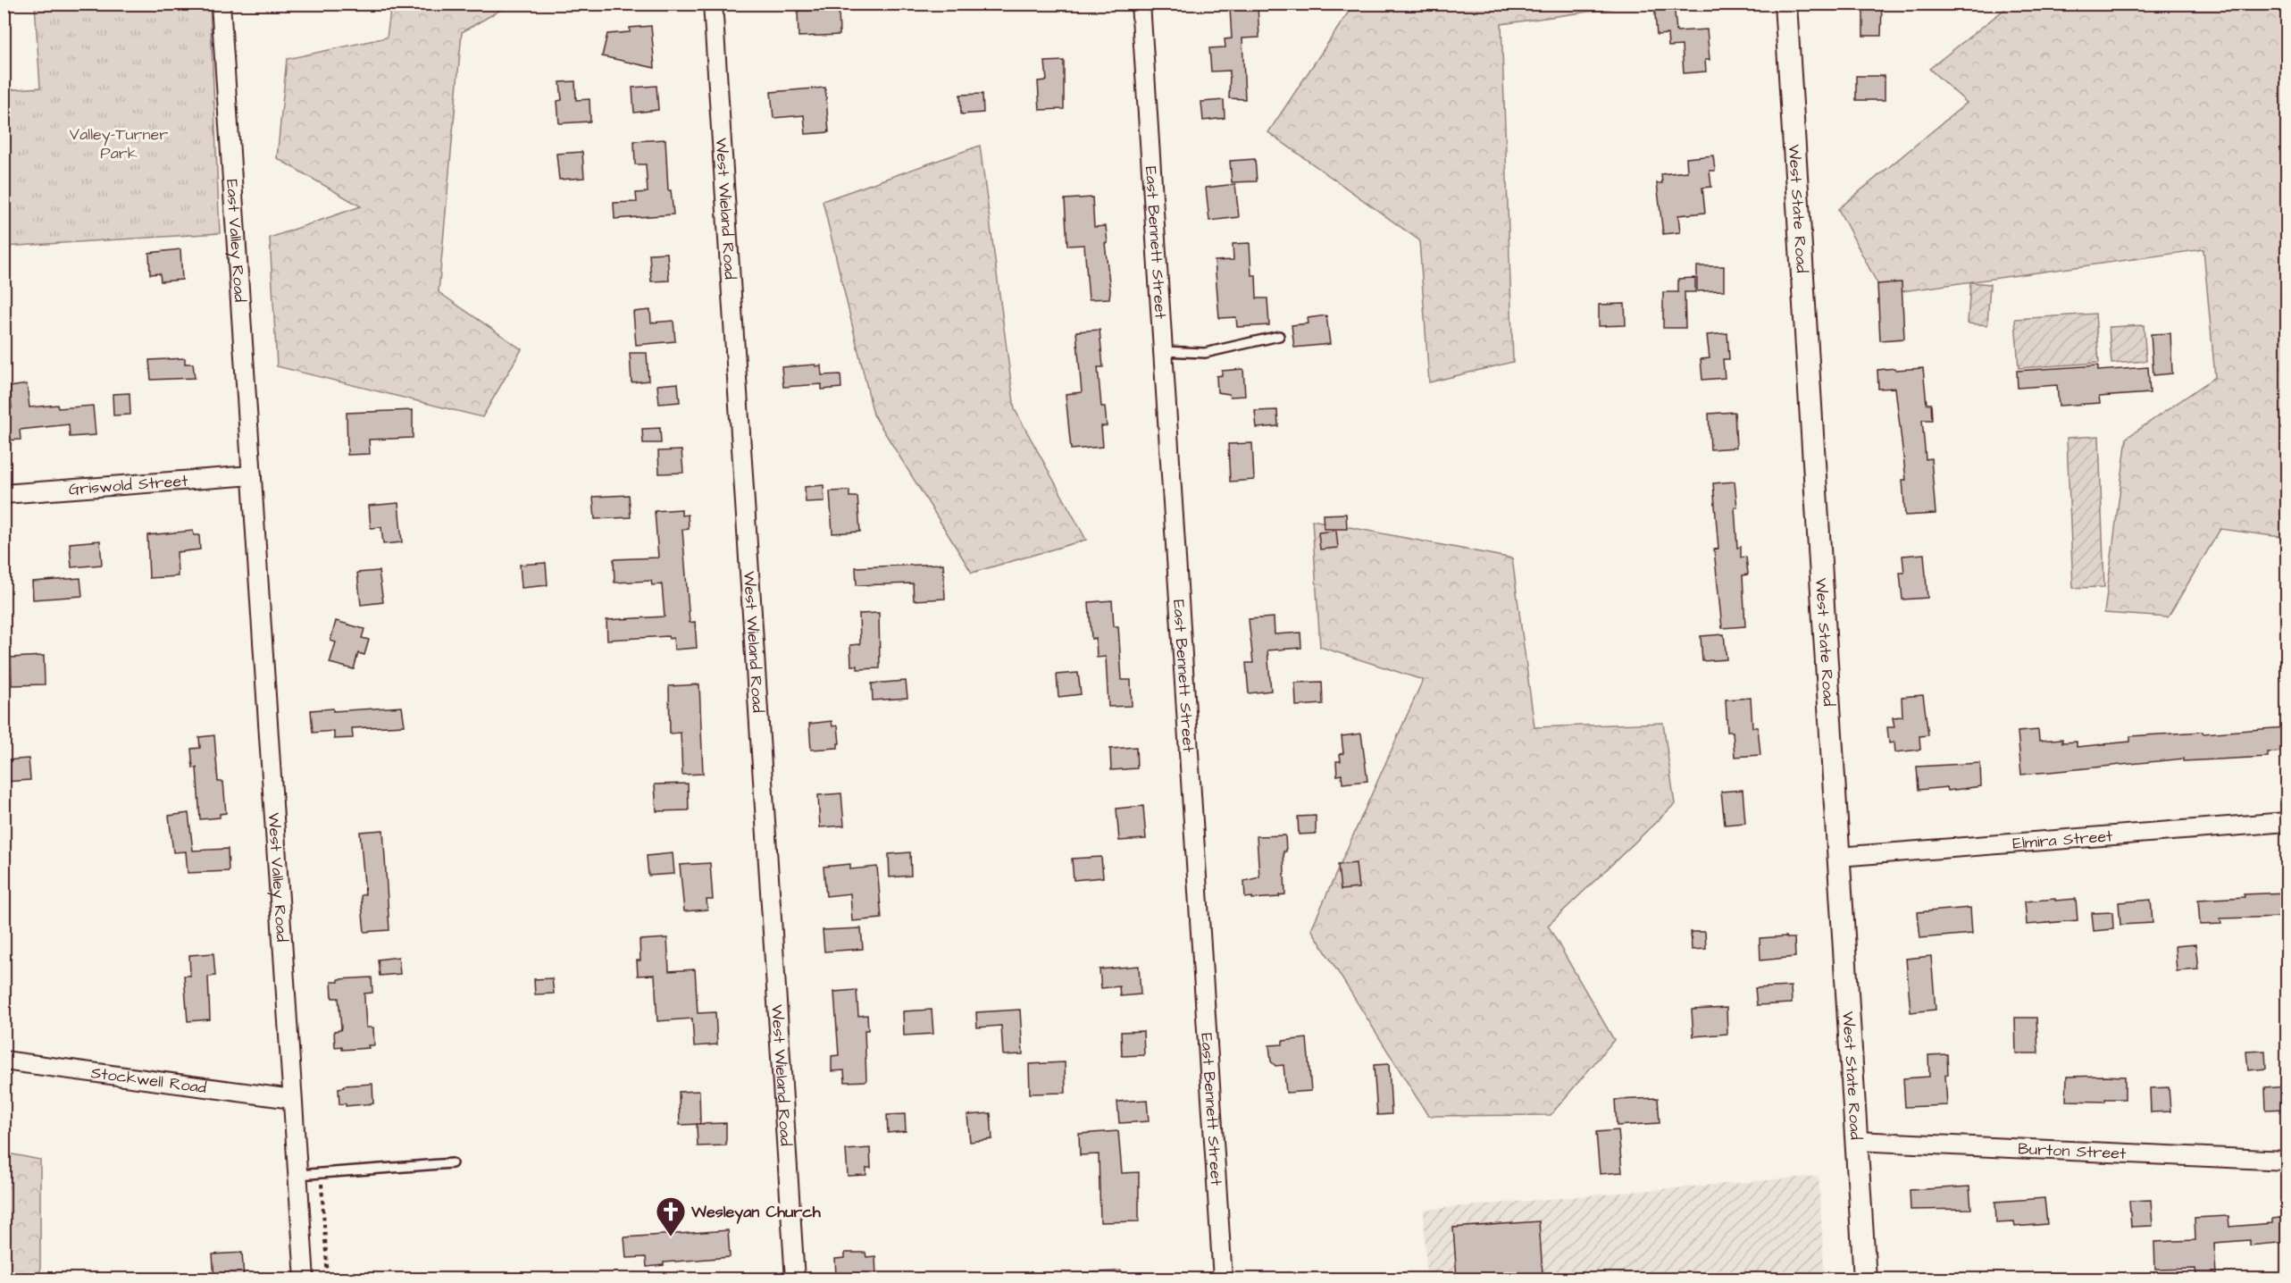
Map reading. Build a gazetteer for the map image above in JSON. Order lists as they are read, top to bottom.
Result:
{
  "streets": {
    "street": [
      "West Wieland Road",
      "West State Road",
      "East Valley Road",
      "East Bennett Street",
      "Griswold Street",
      "Elmira Street",
      "West Valley Road",
      "Stockwell Road",
      "Burton Street"
    ]
  },
  "crossings": [
    ["West State Road", "Elmira Street"],
    ["West State Road", "Burton Street"],
    ["East Valley Road", "Griswold Street"],
    ["East Valley Road", "West Valley Road"],
    ["Griswold Street", "West Valley Road"],
    ["West Valley Road", "Stockwell Road"]
  ],
  "parks": ["Valley-Turner Park"],
  "places": {
    "church": ["Wesleyan Church"]
  }
}
